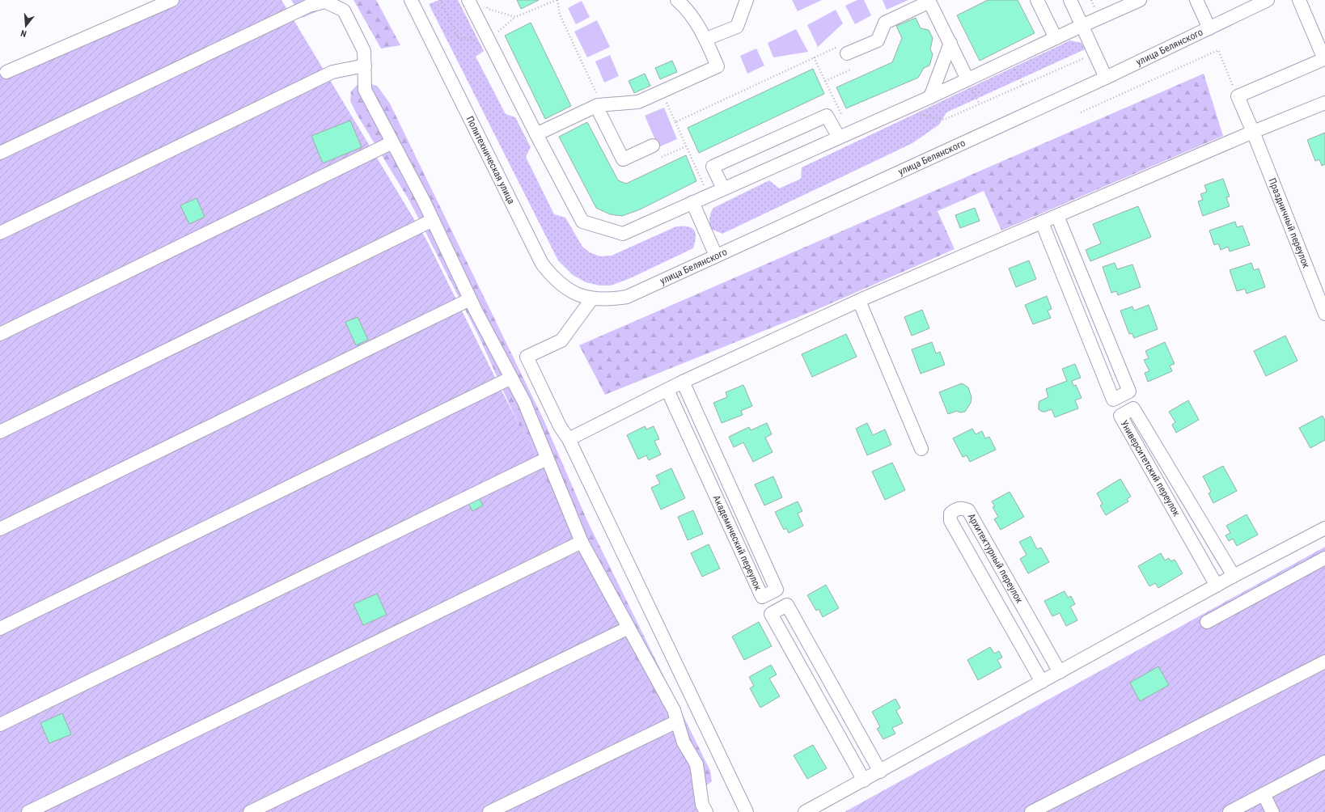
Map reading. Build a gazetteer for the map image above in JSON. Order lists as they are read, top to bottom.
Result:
{
  "streets": {
    "street": [
      "улица Белянского",
      "Политехническая улица",
      "Праздничный переулок",
      "Университетский переулок",
      "Академический переулок",
      "Архитектурный переулок"
    ]
  },
  "crossings": [
    ["улица Белянского", "Политехническая улица"]
  ],
  "north": "bottom"
}
